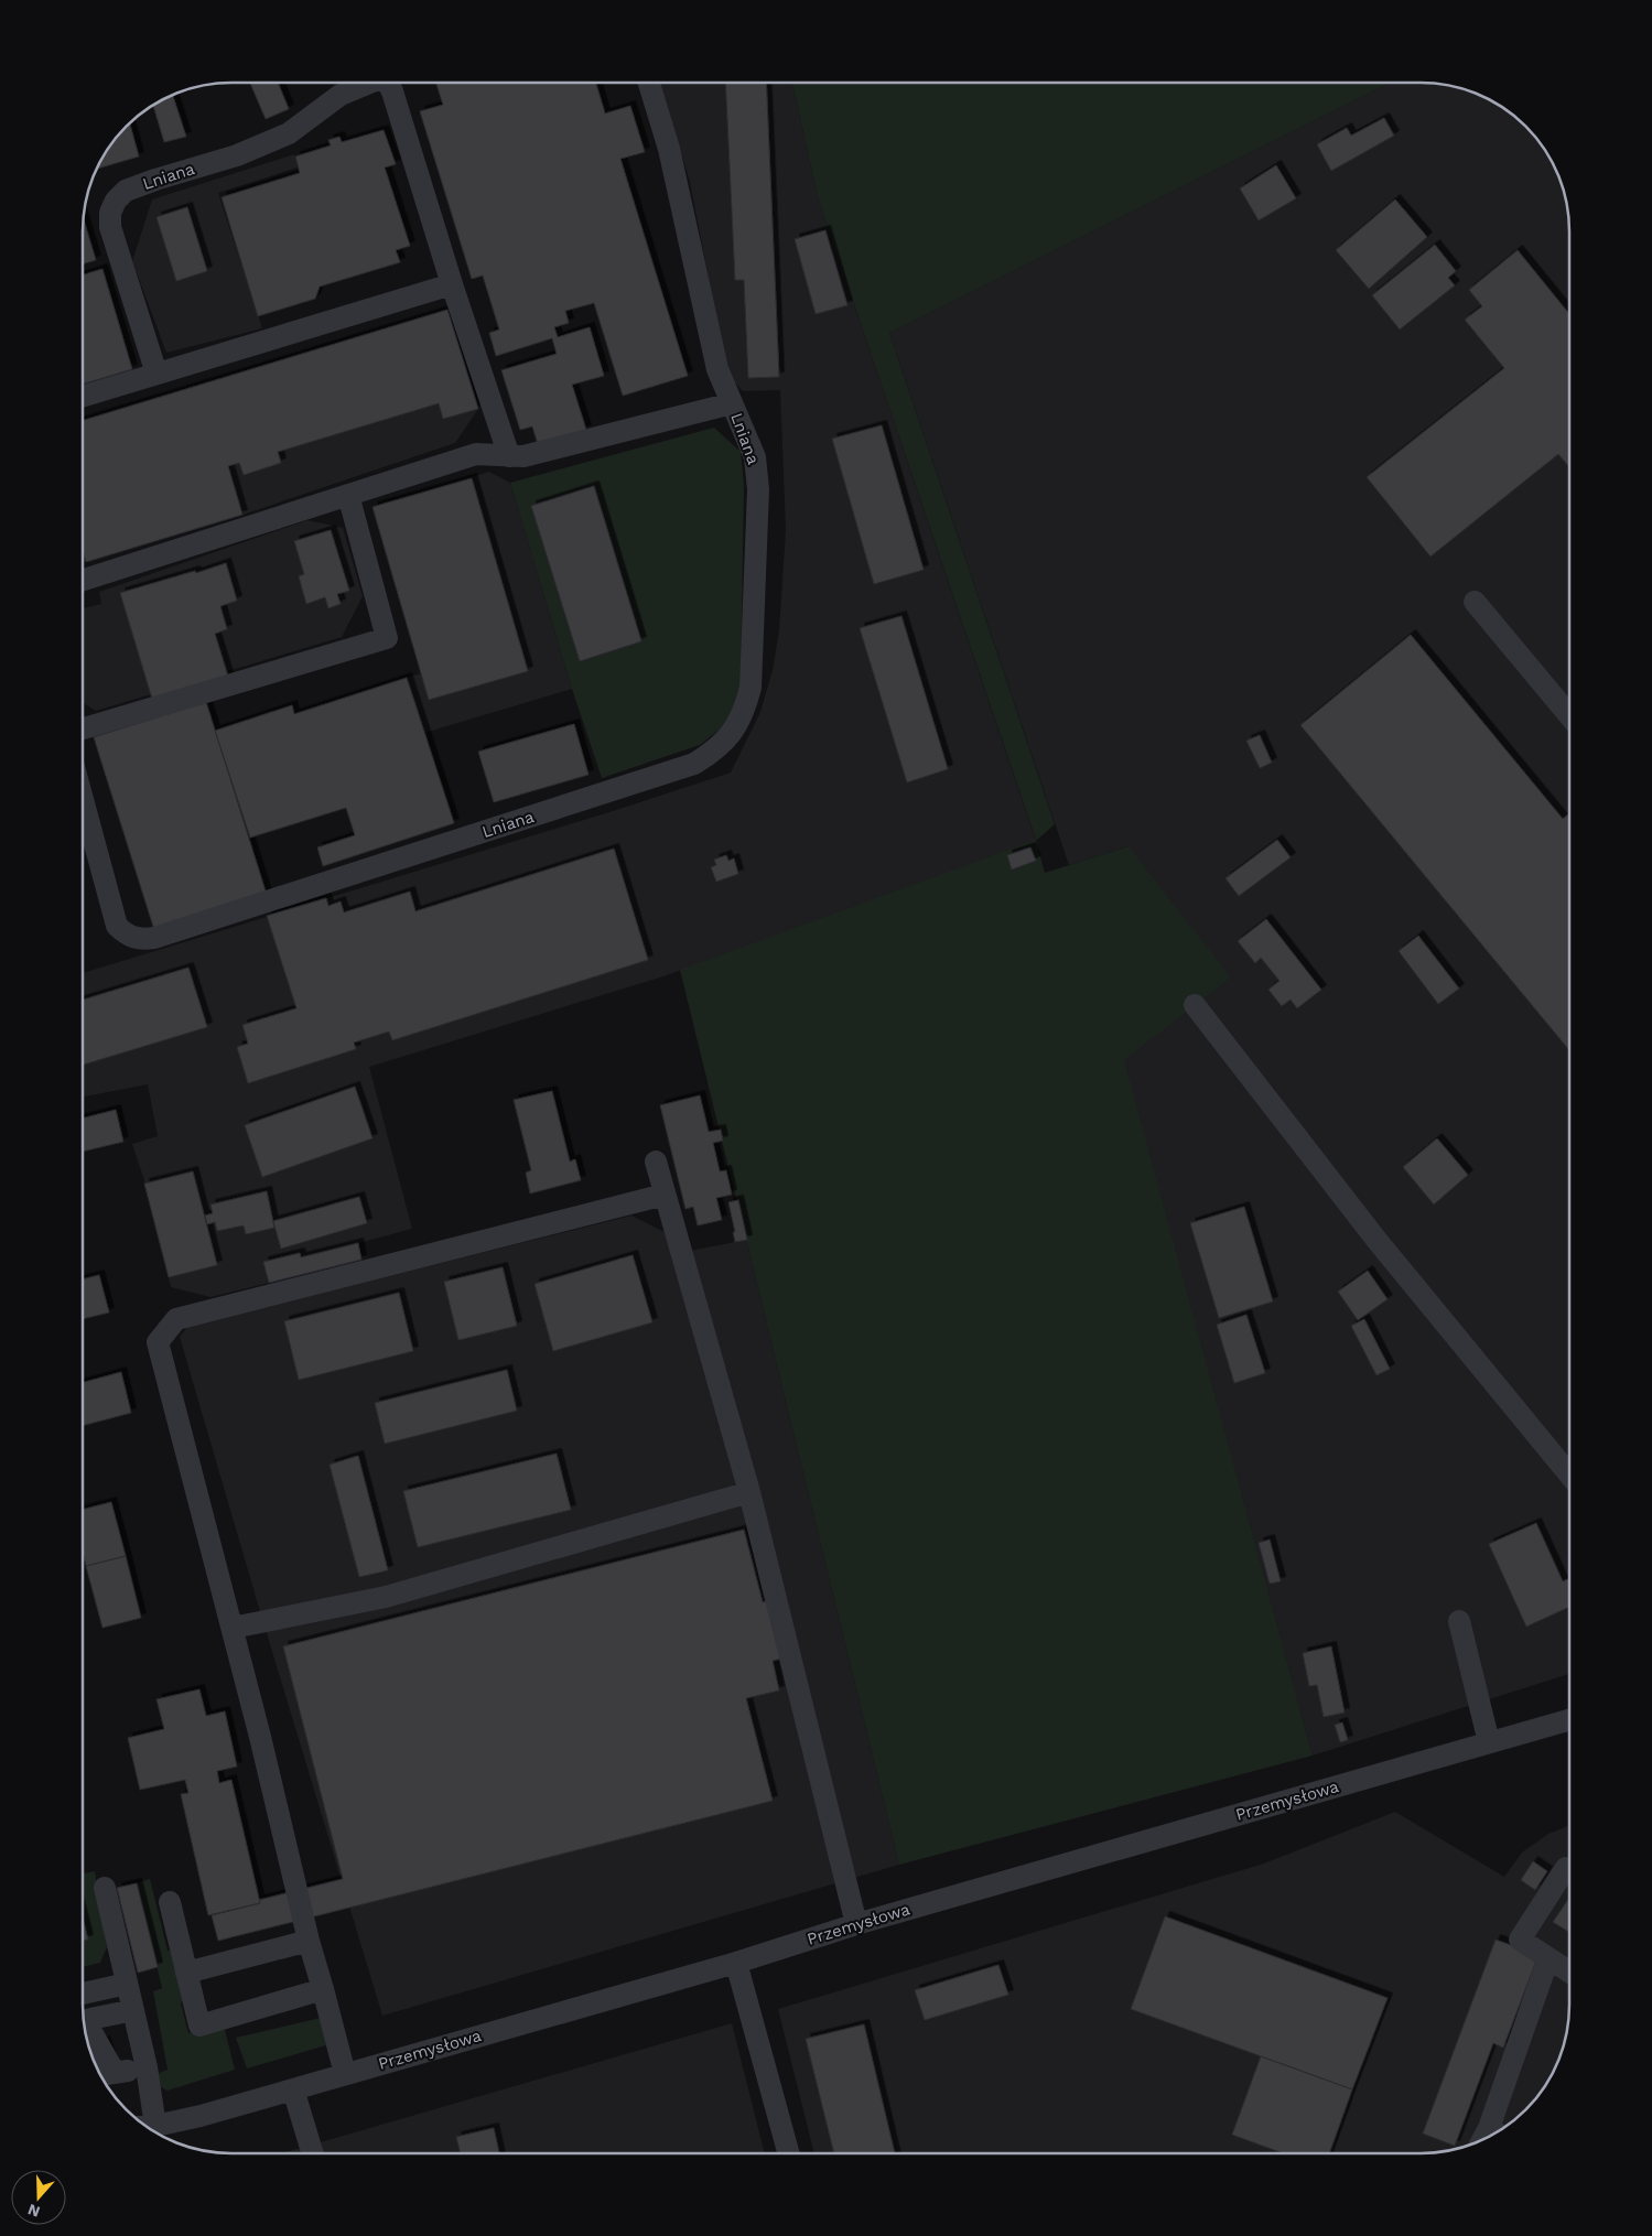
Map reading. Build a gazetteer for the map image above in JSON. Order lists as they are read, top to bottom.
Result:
{
  "streets": {
    "street": ["Lniana", "Przemysłowa"]
  },
  "north": "bottom"
}
